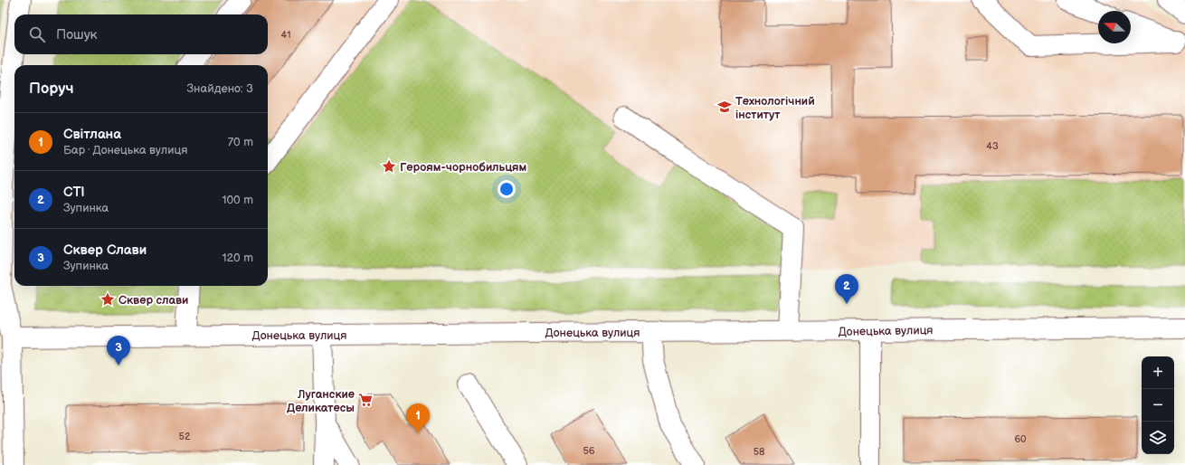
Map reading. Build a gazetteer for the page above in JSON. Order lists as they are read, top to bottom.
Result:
{
  "streets": {
    "street": ["Донецька вулиця"]
  },
  "places": {
    "school or university": ["Технологічний інститут"],
    "place": ["Героям-чорнобильцям", "Сквер слави"],
    "supermarket": ["Луганские Деликатесы"]
  },
  "house_numbers": [
    "41",
    "43",
    "52",
    "60",
    "56",
    "58"
  ],
  "north": "left",
  "page": {
    "search": "Пошук",
    "heading": ["Поруч", "Знайдено: 3"],
    "list": [
      {
        "mark": "1",
        "name": "Світлана",
        "note": "Бар · Донецька вулиця",
        "value": "70 m"
      },
      {
        "mark": "2",
        "name": "СТІ",
        "note": "Зупинка",
        "value": "100 m"
      },
      {
        "mark": "3",
        "name": "Сквер Слави",
        "note": "Зупинка",
        "value": "120 m"
      }
    ],
    "pins": ["2", "3", "1"],
    "map_buttons": ["+", "−"]
  }
}
